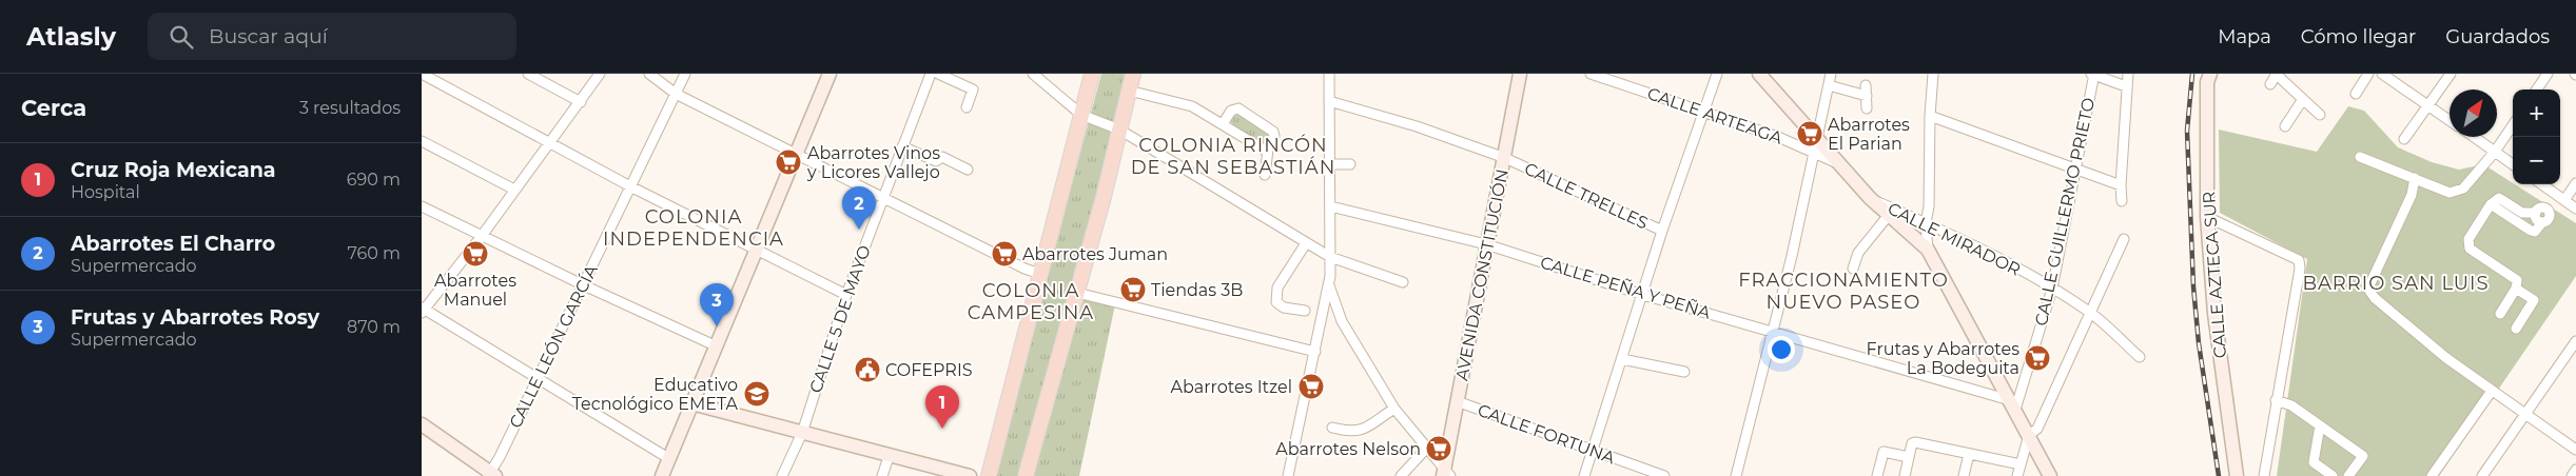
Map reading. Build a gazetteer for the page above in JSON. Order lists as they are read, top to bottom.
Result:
{
  "streets": {
    "street": [
      "CALLE ARTEAGA",
      "CALLE TRELLES",
      "CALLE GUILLERMO PRIETO",
      "CALLE MIRADOR",
      "AVENIDA CONSTITUCIÓN",
      "CALLE AZTECA SUR",
      "CALLE PEÑA Y PEÑA",
      "CALLE 5 DE MAYO",
      "CALLE LEÓN GARCÍA",
      "CALLE FORTUNA"
    ]
  },
  "crossings": [
    ["CALLE TRELLES", "AVENIDA CONSTITUCIÓN"],
    ["CALLE GUILLERMO PRIETO", "CALLE MIRADOR"],
    ["CALLE GUILLERMO PRIETO", "CALLE PEÑA Y PEÑA"],
    ["AVENIDA CONSTITUCIÓN", "CALLE PEÑA Y PEÑA"],
    ["AVENIDA CONSTITUCIÓN", "CALLE FORTUNA"]
  ],
  "districts": [
    "COLONIA RINCÓN DE SAN SEBASTIÁN",
    "COLONIA INDEPENDENCIA",
    "FRACCIONAMIENTO NUEVO PASEO",
    "BARRIO SAN LUIS",
    "COLONIA CAMPESINA"
  ],
  "places": {
    "supermarket": [
      "Abarrotes El Parian",
      "Abarrotes Vinos y Licores Vallejo",
      "Abarrotes Manuel",
      "Abarrotes Juman",
      "Tiendas 3B",
      "Frutas y Abarrotes La Bodeguita",
      "Abarrotes Itzel",
      "Abarrotes Nelson"
    ],
    "public building": ["COFEPRIS"],
    "school or university": ["Educativo Tecnológico EMETA"]
  },
  "north": "top right",
  "page": {
    "header": "Atlasly",
    "search": "Buscar aquí",
    "nav": ["Mapa", "Cómo llegar", "Guardados"],
    "heading": ["Cerca", "3 resultados"],
    "map_buttons": ["+", "−"],
    "list": [
      {
        "mark": "1",
        "name": "Cruz Roja Mexicana",
        "note": "Hospital",
        "value": "690 m"
      },
      {
        "mark": "2",
        "name": "Abarrotes El Charro",
        "note": "Supermercado",
        "value": "760 m"
      },
      {
        "mark": "3",
        "name": "Frutas y Abarrotes Rosy",
        "note": "Supermercado",
        "value": "870 m"
      }
    ],
    "pins": ["2", "3", "1"]
  }
}
